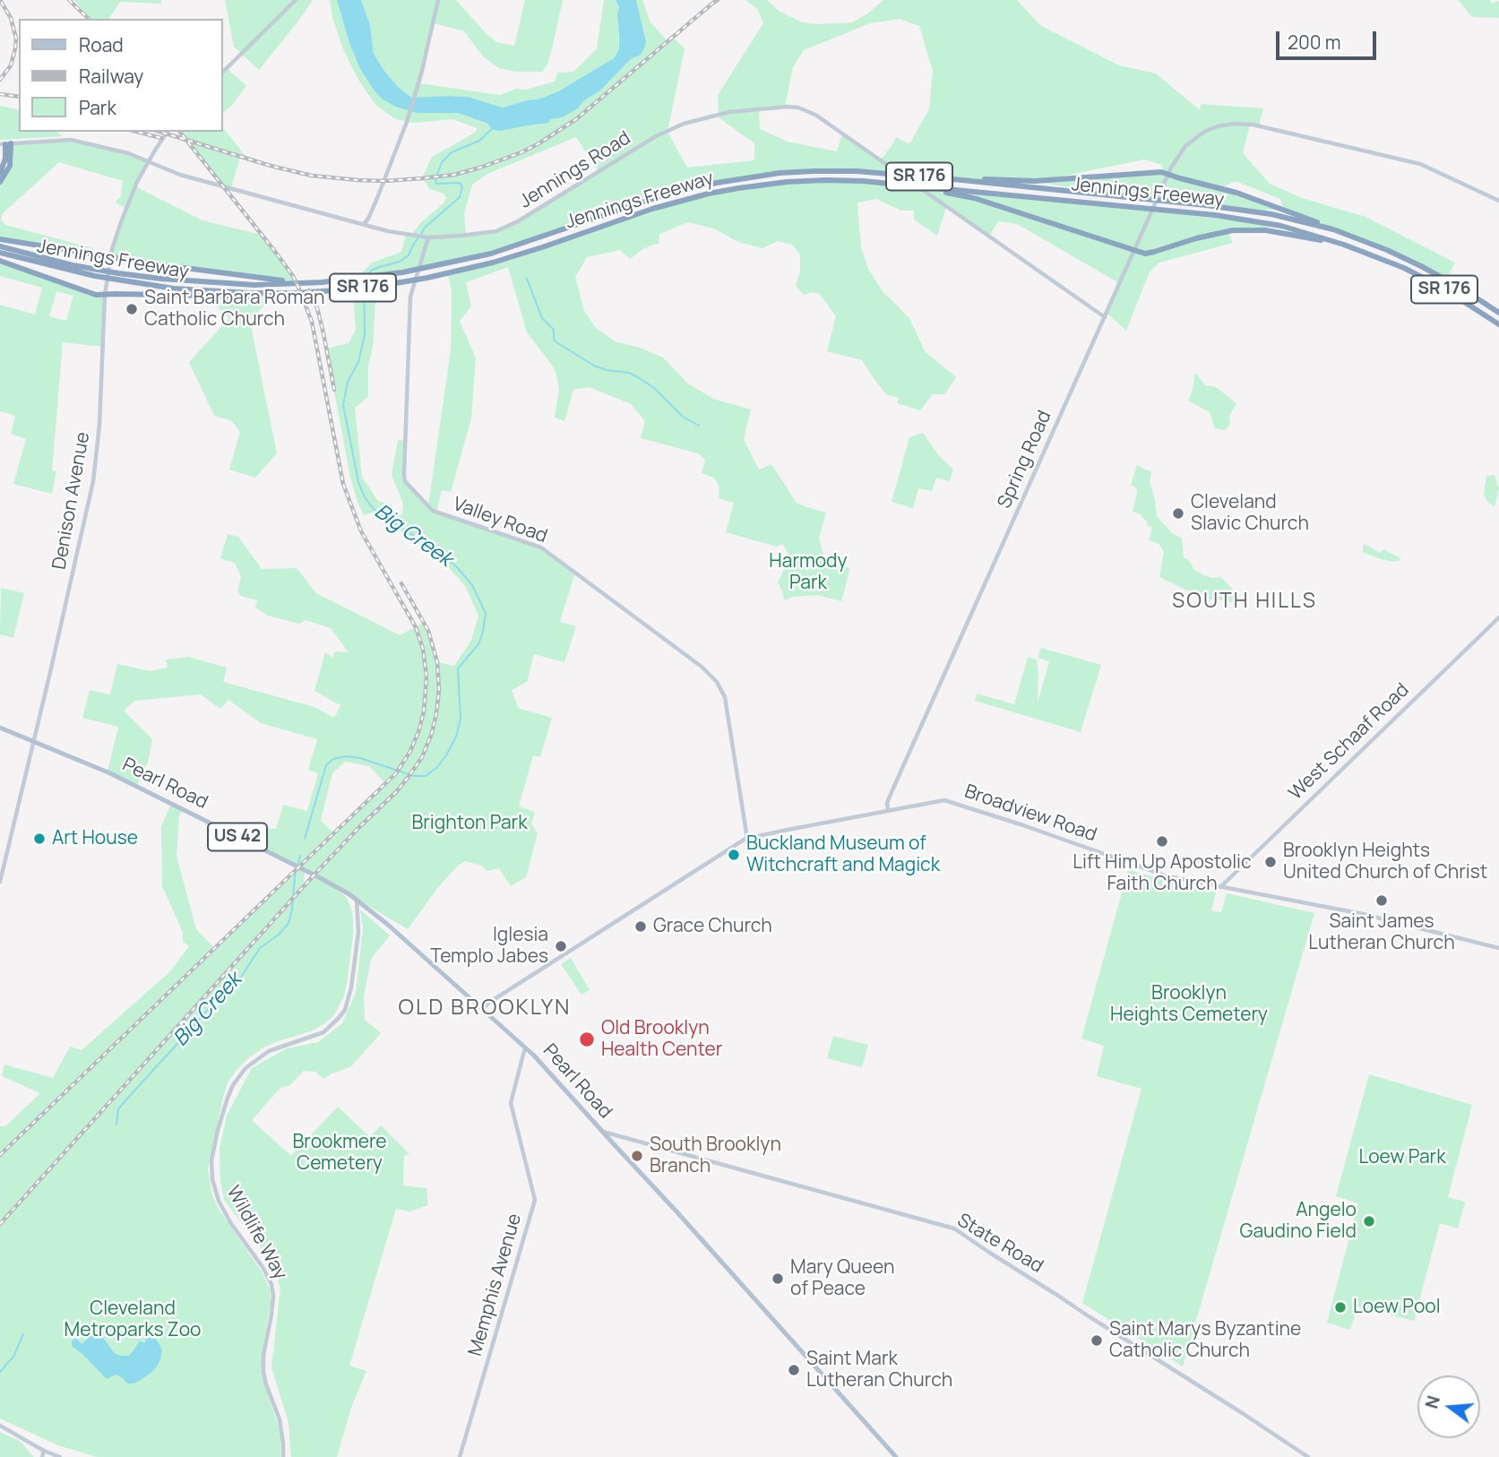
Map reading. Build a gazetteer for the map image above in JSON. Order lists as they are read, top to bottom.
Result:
{
  "streets": {
    "highway": ["SR 176", "Jennings Freeway"],
    "main road": ["Pearl Road", "US 42"],
    "street": [
      "Jennings Road",
      "Spring Road",
      "Denison Avenue",
      "Valley Road",
      "West Schaaf Road",
      "Broadview Road",
      "Wildlife Way",
      "State Road",
      "Memphis Avenue"
    ]
  },
  "crossings": [
    ["Jennings Road", "Spring Road"],
    ["Jennings Road", "Valley Road"],
    ["Spring Road", "Broadview Road"],
    ["Denison Avenue", "Pearl Road"],
    ["Valley Road", "Broadview Road"],
    ["West Schaaf Road", "Broadview Road"],
    ["Pearl Road", "Broadview Road"],
    ["Pearl Road", "Wildlife Way"],
    ["Pearl Road", "State Road"],
    ["Pearl Road", "Memphis Avenue"]
  ],
  "districts": ["SOUTH HILLS", "OLD BROOKLYN"],
  "water": ["Big Creek"],
  "parks": [
    "Harmody Park",
    "Brighton Park",
    "Brooklyn Heights Cemetery",
    "Brookmere Cemetery",
    "Loew Park",
    "Cleveland Metroparks Zoo"
  ],
  "places": [
    "Saint Barbara Roman Catholic Church",
    "Cleveland Slavic Church",
    "Art House",
    "Lift Him Up Apostolic Faith Church",
    "Buckland Museum of Witchcraft and Magick",
    "Brooklyn Heights United Church of Christ",
    "Saint James Lutheran Church",
    "Grace Church",
    "Iglesia Templo Jabes",
    "Old Brooklyn Health Center",
    "South Brooklyn Branch",
    "Angelo Gaudino Field",
    "Mary Queen of Peace",
    "Loew Pool",
    "Saint Marys Byzantine Catholic Church",
    "Saint Mark Lutheran Church"
  ],
  "legend": ["Road", "Railway", "Park"],
  "scale_bar": "200 m",
  "north": "left"
}
